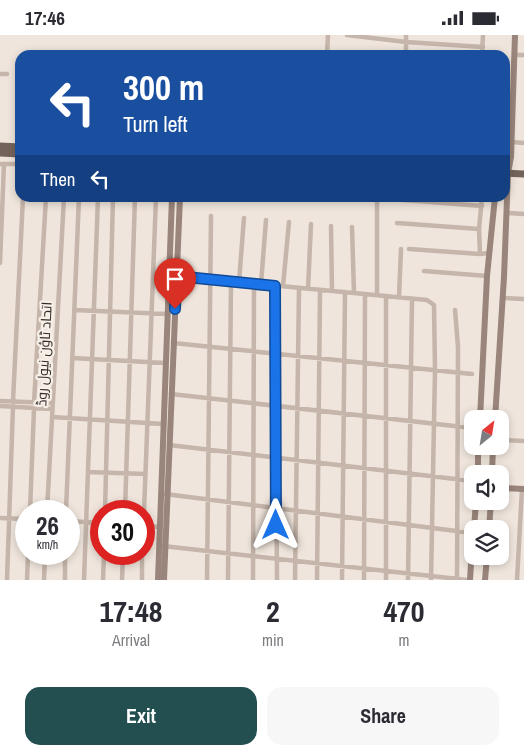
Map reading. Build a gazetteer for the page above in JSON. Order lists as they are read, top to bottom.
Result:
{
  "streets": {
    "street": ["اتحاد ٹاؤن نیول روڈ"]
  },
  "north": "top right",
  "page": {
    "status": "17:46",
    "turn": ["300 m", "Turn left"],
    "then": "Then",
    "speed": "26 km/h",
    "limit": "30",
    "eta": [
      "17:48",
      "Arrival",
      "2",
      "min",
      "470",
      "m"
    ],
    "buttons": ["Exit", "Share"]
  }
}
